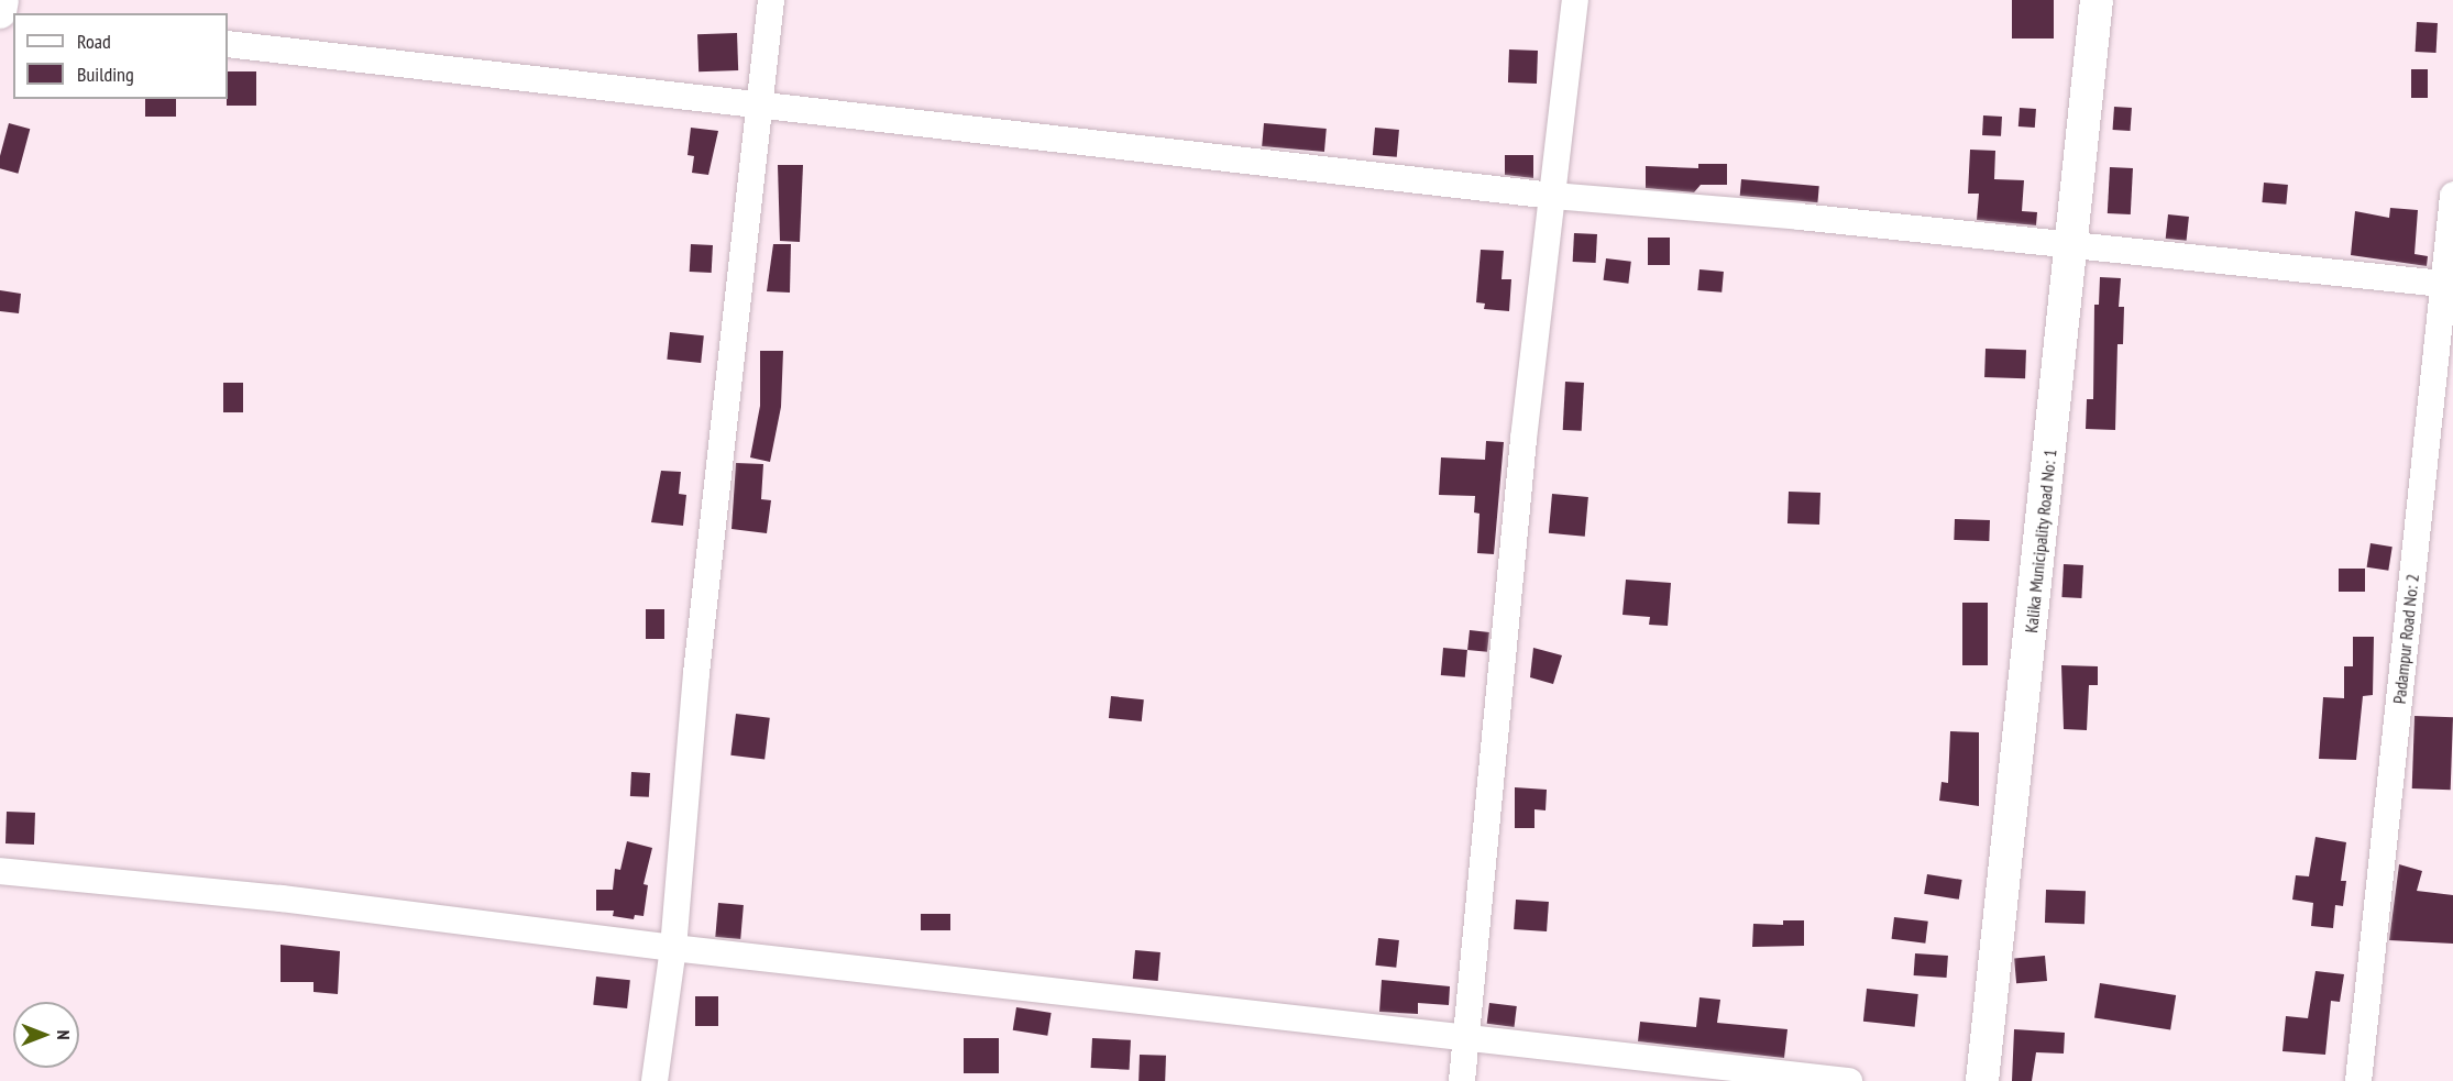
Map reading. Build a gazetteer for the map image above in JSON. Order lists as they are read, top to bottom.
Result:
{
  "streets": {
    "street": ["Kalika Municipality Road No: 1", "Padampur Road No: 2"]
  },
  "legend": ["Road", "Building"],
  "north": "right"
}
